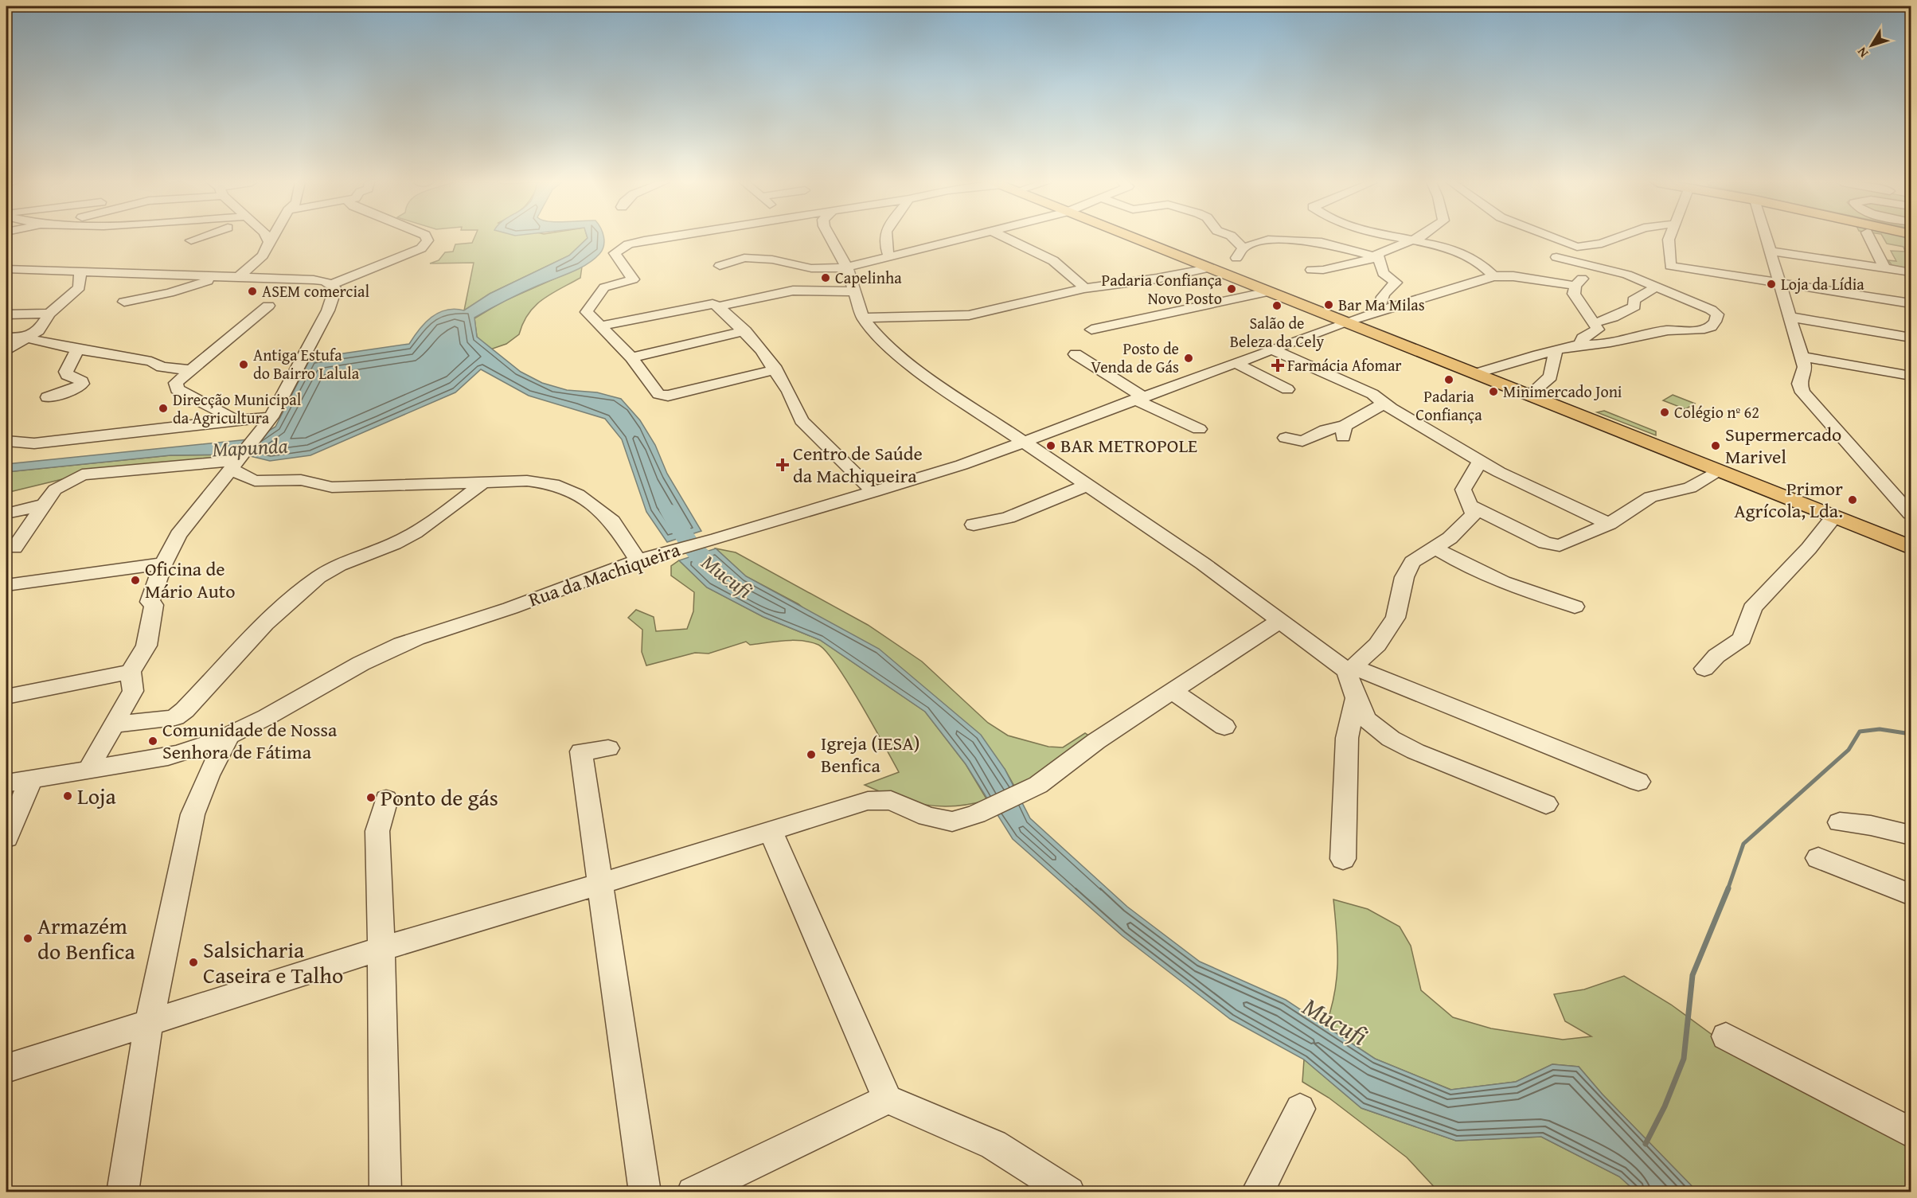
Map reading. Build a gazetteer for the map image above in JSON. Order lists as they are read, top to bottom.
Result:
{
  "streets": {
    "street": ["Rua da Machiqueira"]
  },
  "water": ["Mapunda", "Mucufi"],
  "places": {
    "other": [
      "Capelinha",
      "Loja da Lídia",
      "Padaria Confiança Novo Posto",
      "ASEM comercial",
      "Bar Ma Milas",
      "Salão de Beleza da Cely",
      "Posto de Venda de Gás",
      "Antiga Estufa do Bairro Lalula",
      "Padaria Confiança",
      "Minimercado Joni",
      "Direcção Municipal da Agricultura",
      "Colégio nº 62",
      "BAR METROPOLE",
      "Supermercado Marivel",
      "Primor Agrícola, Lda.",
      "Oficina de Mário Auto",
      "Comunidade de Nossa Senhora de Fátima",
      "Igreja (IESA) Benfica",
      "Loja",
      "Ponto de gás",
      "Armazém do Benfica",
      "Salsicharia Caseira e Talho"
    ],
    "health": ["Farmácia Afomar", "Centro de Saúde da Machiqueira"]
  },
  "north": "bottom left"
}
